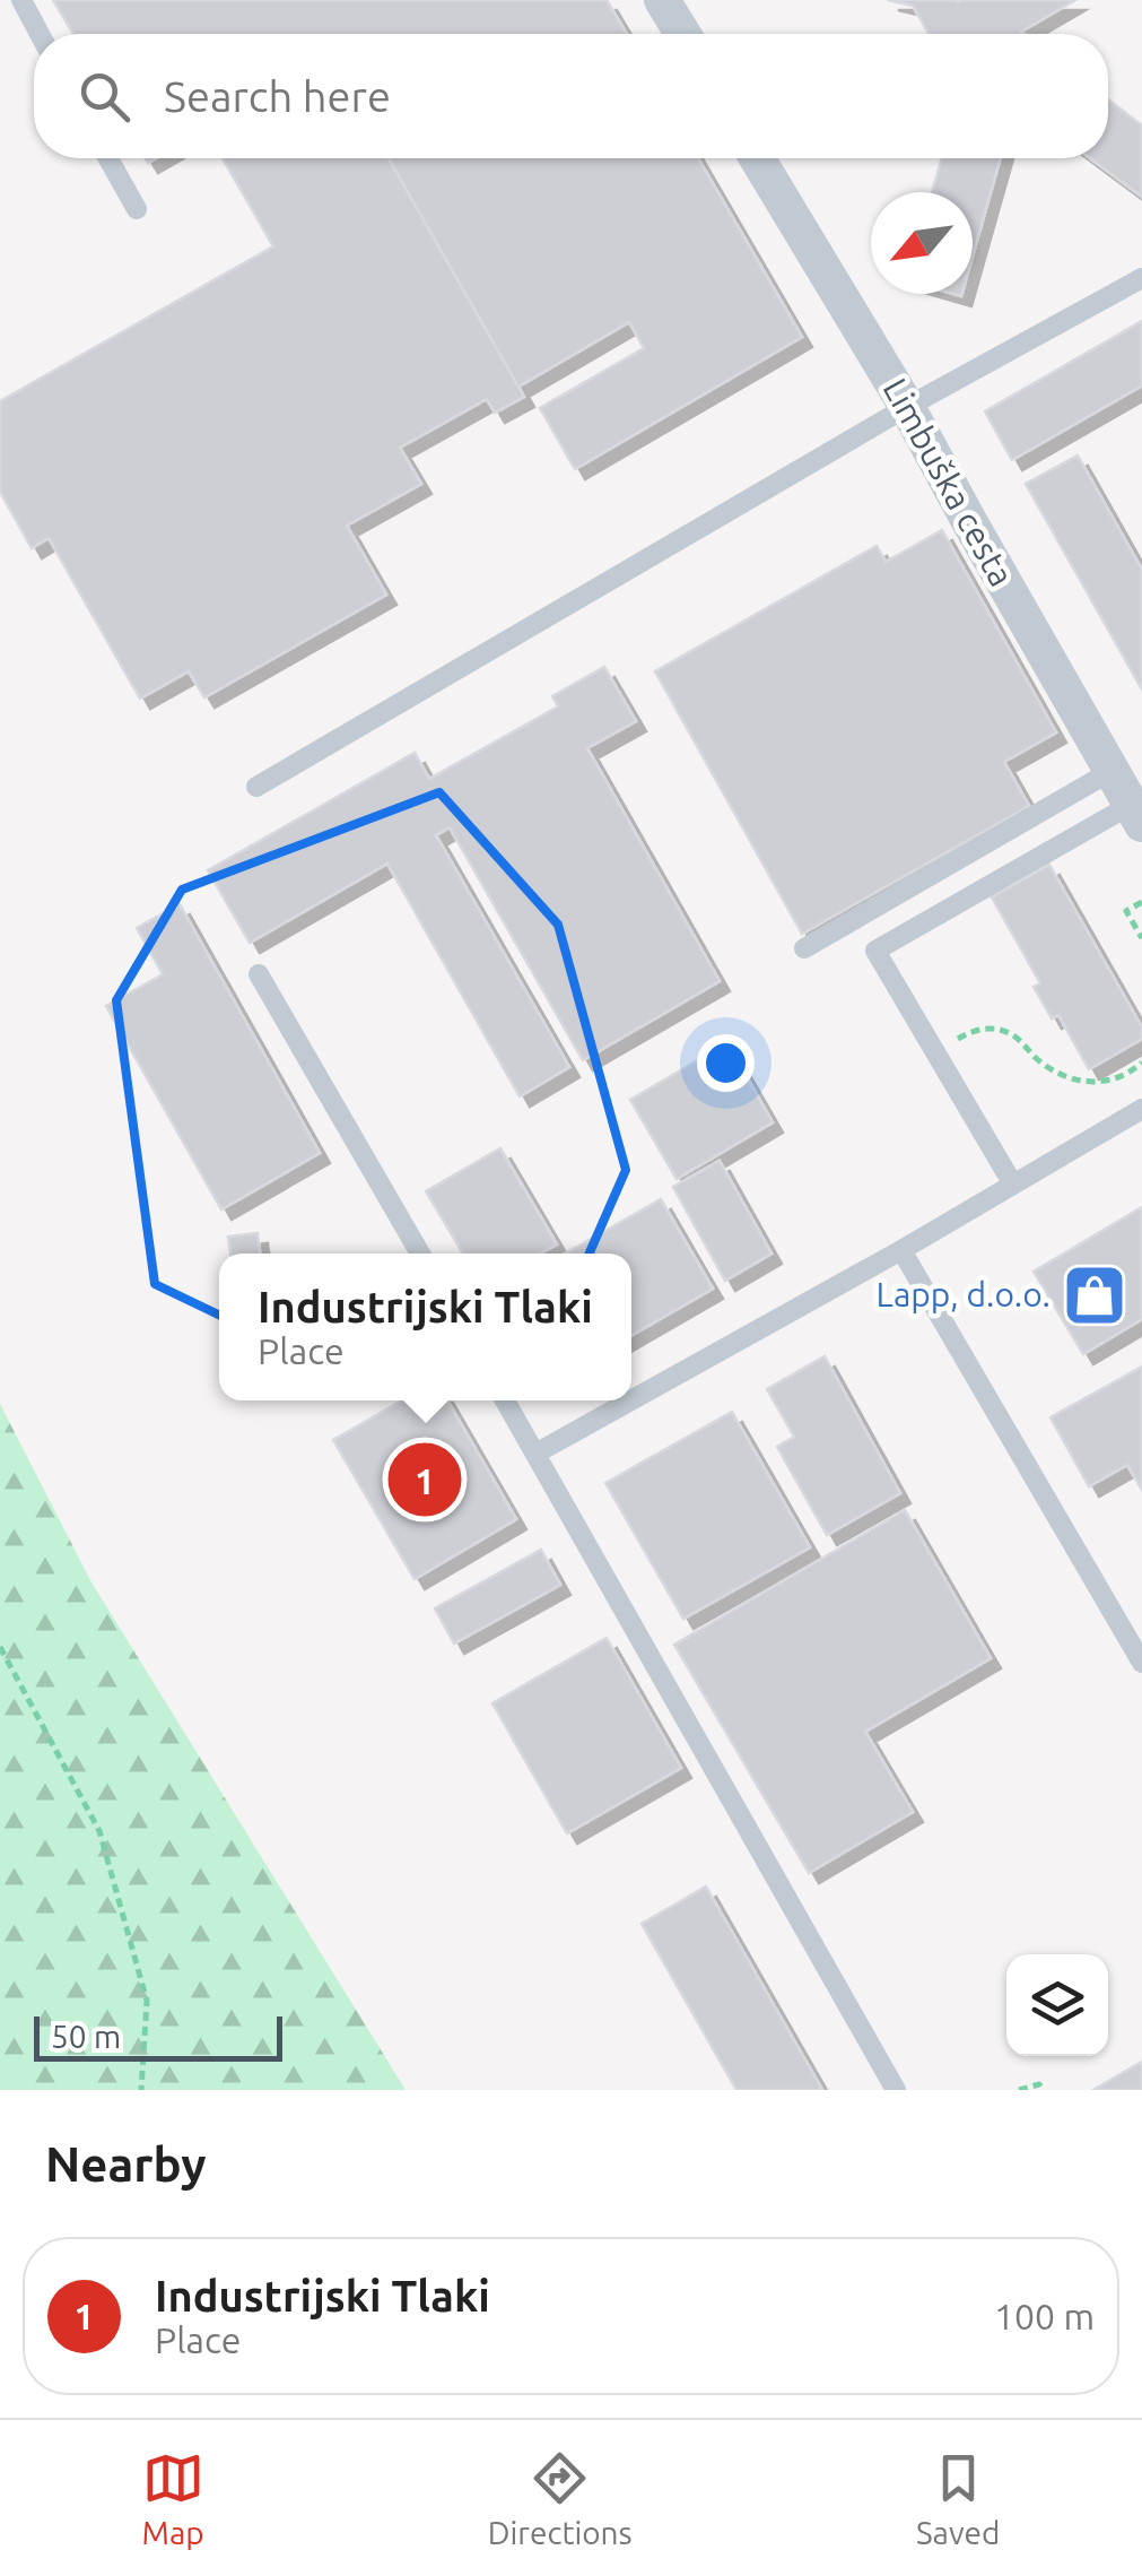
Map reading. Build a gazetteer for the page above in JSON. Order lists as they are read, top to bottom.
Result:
{
  "streets": {
    "street": ["Limbuška cesta"]
  },
  "places": {
    "shop": ["Lapp, d.o.o."]
  },
  "scale_bar": "50 m",
  "north": "bottom left",
  "page": {
    "search": "Search here",
    "popup": ["Industrijski Tlaki", "Place"],
    "pins": "1",
    "scale": "50 m",
    "heading": "Nearby",
    "list": [
      {
        "mark": "1",
        "name": "Industrijski Tlaki",
        "note": "Place",
        "value": "100 m"
      }
    ],
    "nav": ["Map", "Directions", "Saved"]
  }
}
